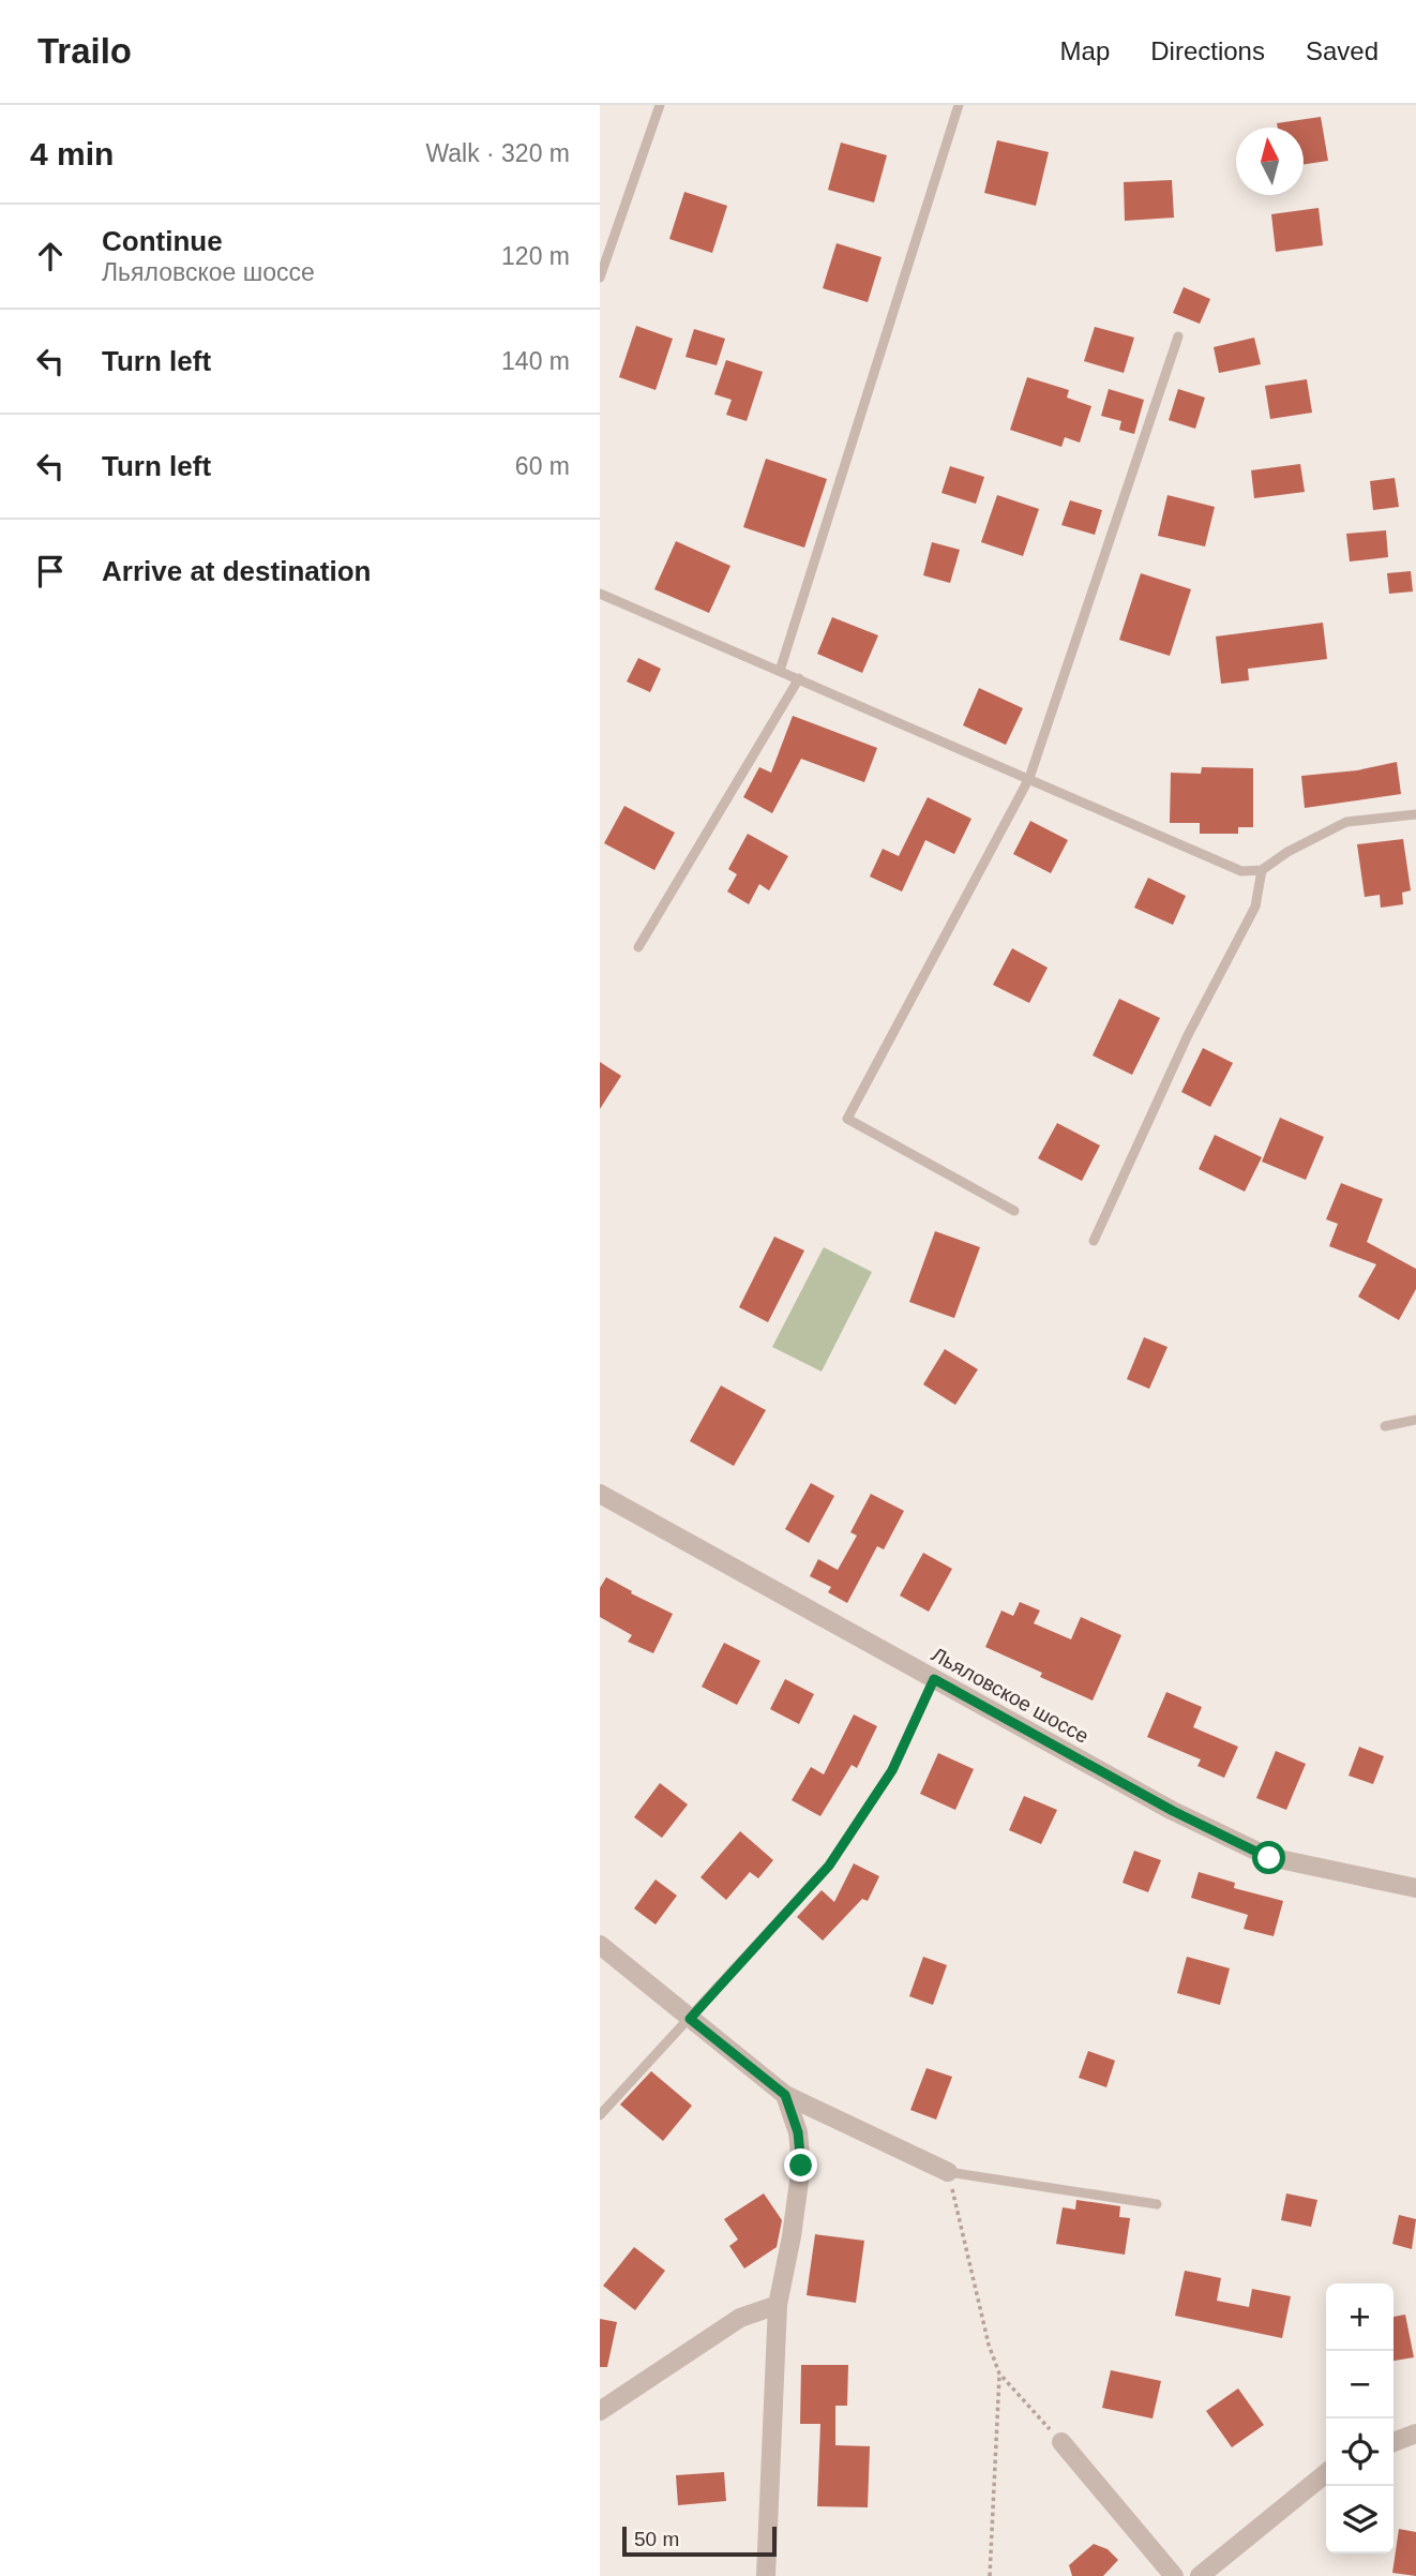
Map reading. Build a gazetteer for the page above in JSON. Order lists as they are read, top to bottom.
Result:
{
  "streets": {
    "street": ["Льяловское шоссе"]
  },
  "scale_bar": "50 m",
  "north": "top",
  "page": {
    "header": "Trailo",
    "nav": ["Map", "Directions", "Saved"],
    "heading": ["4 min", "Walk · 320 m"],
    "list": [
      ["Continue", "Льяловское шоссе", "120 m"],
      ["Turn left", "140 m"],
      ["Turn left", "60 m"],
      "Arrive at destination"
    ],
    "map_buttons": ["+", "−"],
    "scale": "50 m"
  }
}
